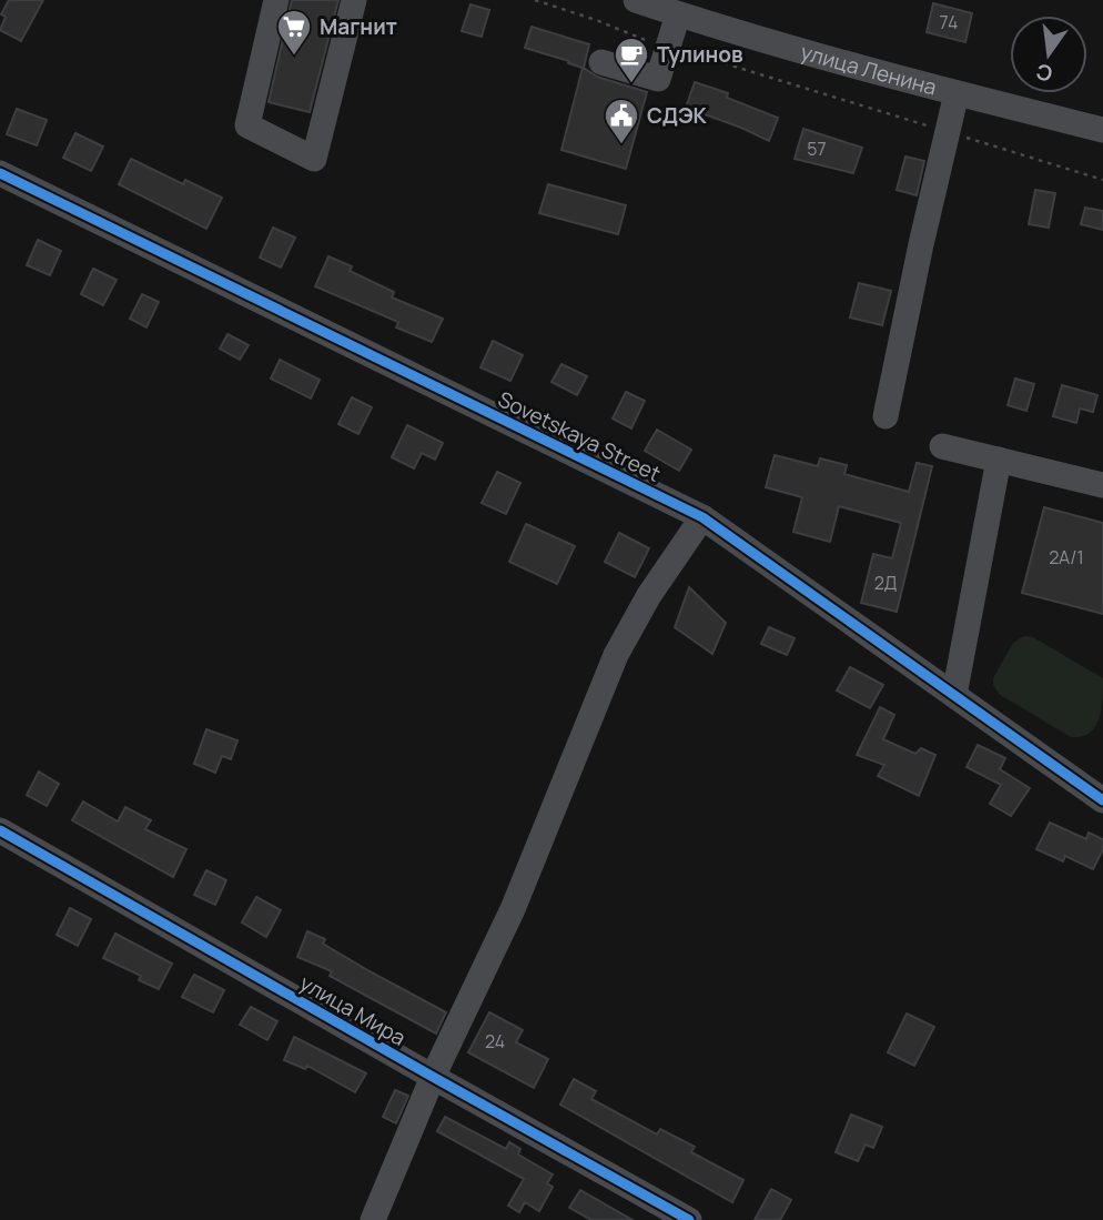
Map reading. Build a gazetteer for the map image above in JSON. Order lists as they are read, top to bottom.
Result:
{
  "streets": {
    "street": ["улица Ленина", "Sovetskaya Street", "улица Мира"]
  },
  "places": {
    "supermarket": ["Магнит"],
    "cafe": ["Тулинов"],
    "public building": ["СДЭК"]
  },
  "house_numbers": [
    "74",
    "57",
    "2А/1",
    "2Д",
    "24"
  ],
  "north": "bottom"
}
